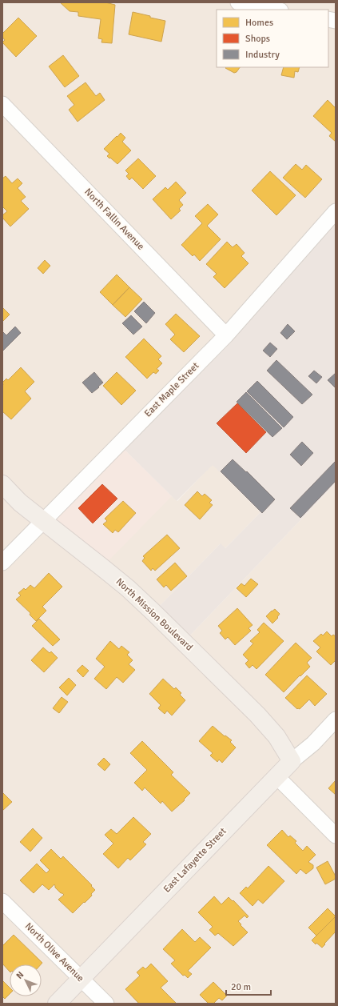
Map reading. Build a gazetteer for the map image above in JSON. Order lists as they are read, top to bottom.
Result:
{
  "streets": {
    "main road": ["North Mission Boulevard", "East Lafayette Street"],
    "street": ["North Fallin Avenue", "East Maple Street", "North Olive Avenue"]
  },
  "crossings": [
    ["North Fallin Avenue", "East Maple Street"],
    ["East Maple Street", "North Mission Boulevard"],
    ["North Mission Boulevard", "East Lafayette Street"],
    ["East Lafayette Street", "North Olive Avenue"]
  ],
  "legend": ["Homes", "Shops", "Industry"],
  "scale_bar": "20 m",
  "north": "top left"
}
